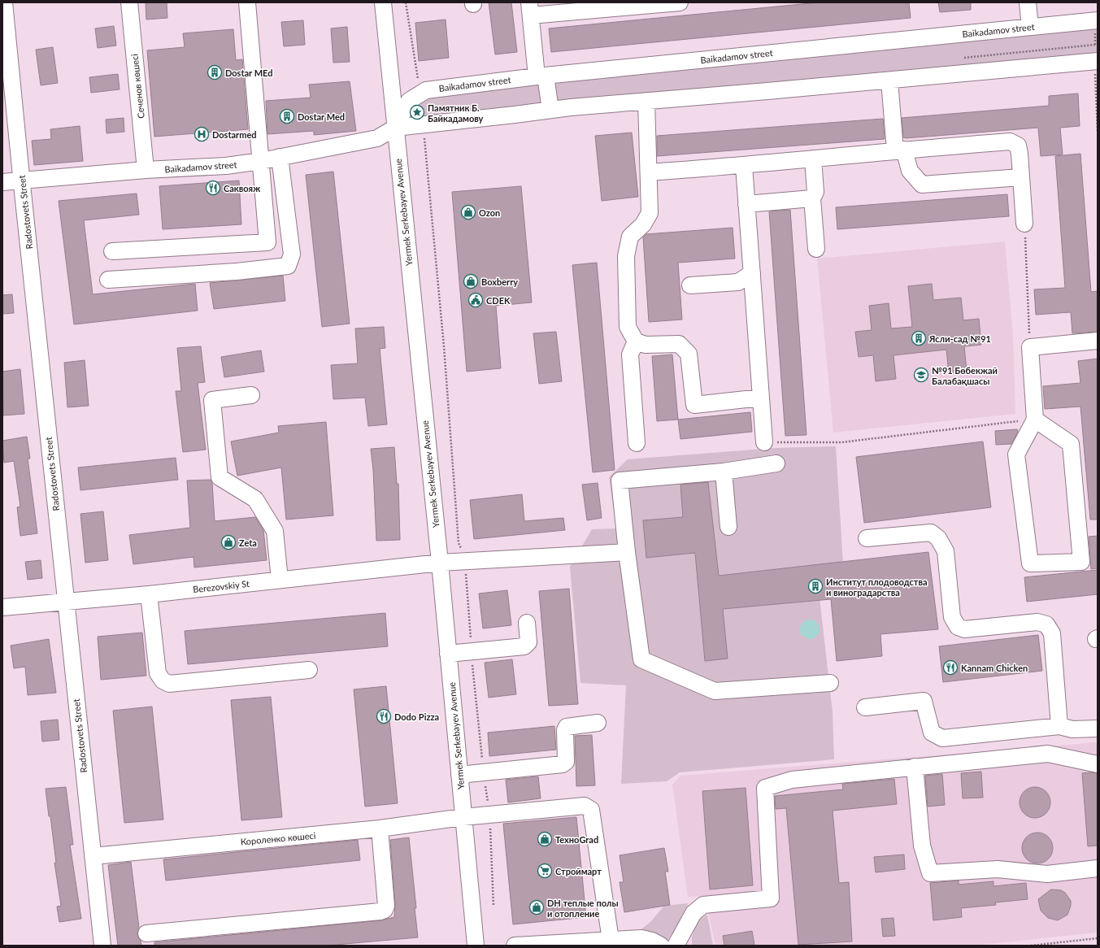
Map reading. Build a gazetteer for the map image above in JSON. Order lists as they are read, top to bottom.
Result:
{
  "streets": {
    "street": [
      "Baikadamov street",
      "Сеченов көшесі",
      "Radostovets Street",
      "Yermek Serkebayev Avenue",
      "Berezovskiy St",
      "Короленко көшесі"
    ]
  },
  "crossings": [
    ["Baikadamov street", "Сеченов көшесі"],
    ["Baikadamov street", "Radostovets Street"],
    ["Baikadamov street", "Yermek Serkebayev Avenue"],
    ["Radostovets Street", "Berezovskiy St"],
    ["Radostovets Street", "Короленко көшесі"],
    ["Yermek Serkebayev Avenue", "Berezovskiy St"],
    ["Yermek Serkebayev Avenue", "Короленко көшесі"]
  ],
  "places": {
    "building": [
      "Dostar MEd",
      "Dostar Med",
      "Ясли-сад №91",
      "Институт плодоводства и виноградарства"
    ],
    "place": ["Памятник Б. Байкадамову"],
    "hospital": ["Dostarmed"],
    "restaurant": ["Саквояж", "Kannam Chicken", "Dodo Pizza"],
    "shop": [
      "Ozon",
      "Boxberry",
      "Zeta",
      "ТехноGrad",
      "DH теплые полы и отопление"
    ],
    "public building": ["CDEK"],
    "school or university": ["№91 Бөбекжай Балабақшасы"],
    "supermarket": ["Строймарт"]
  }
}
